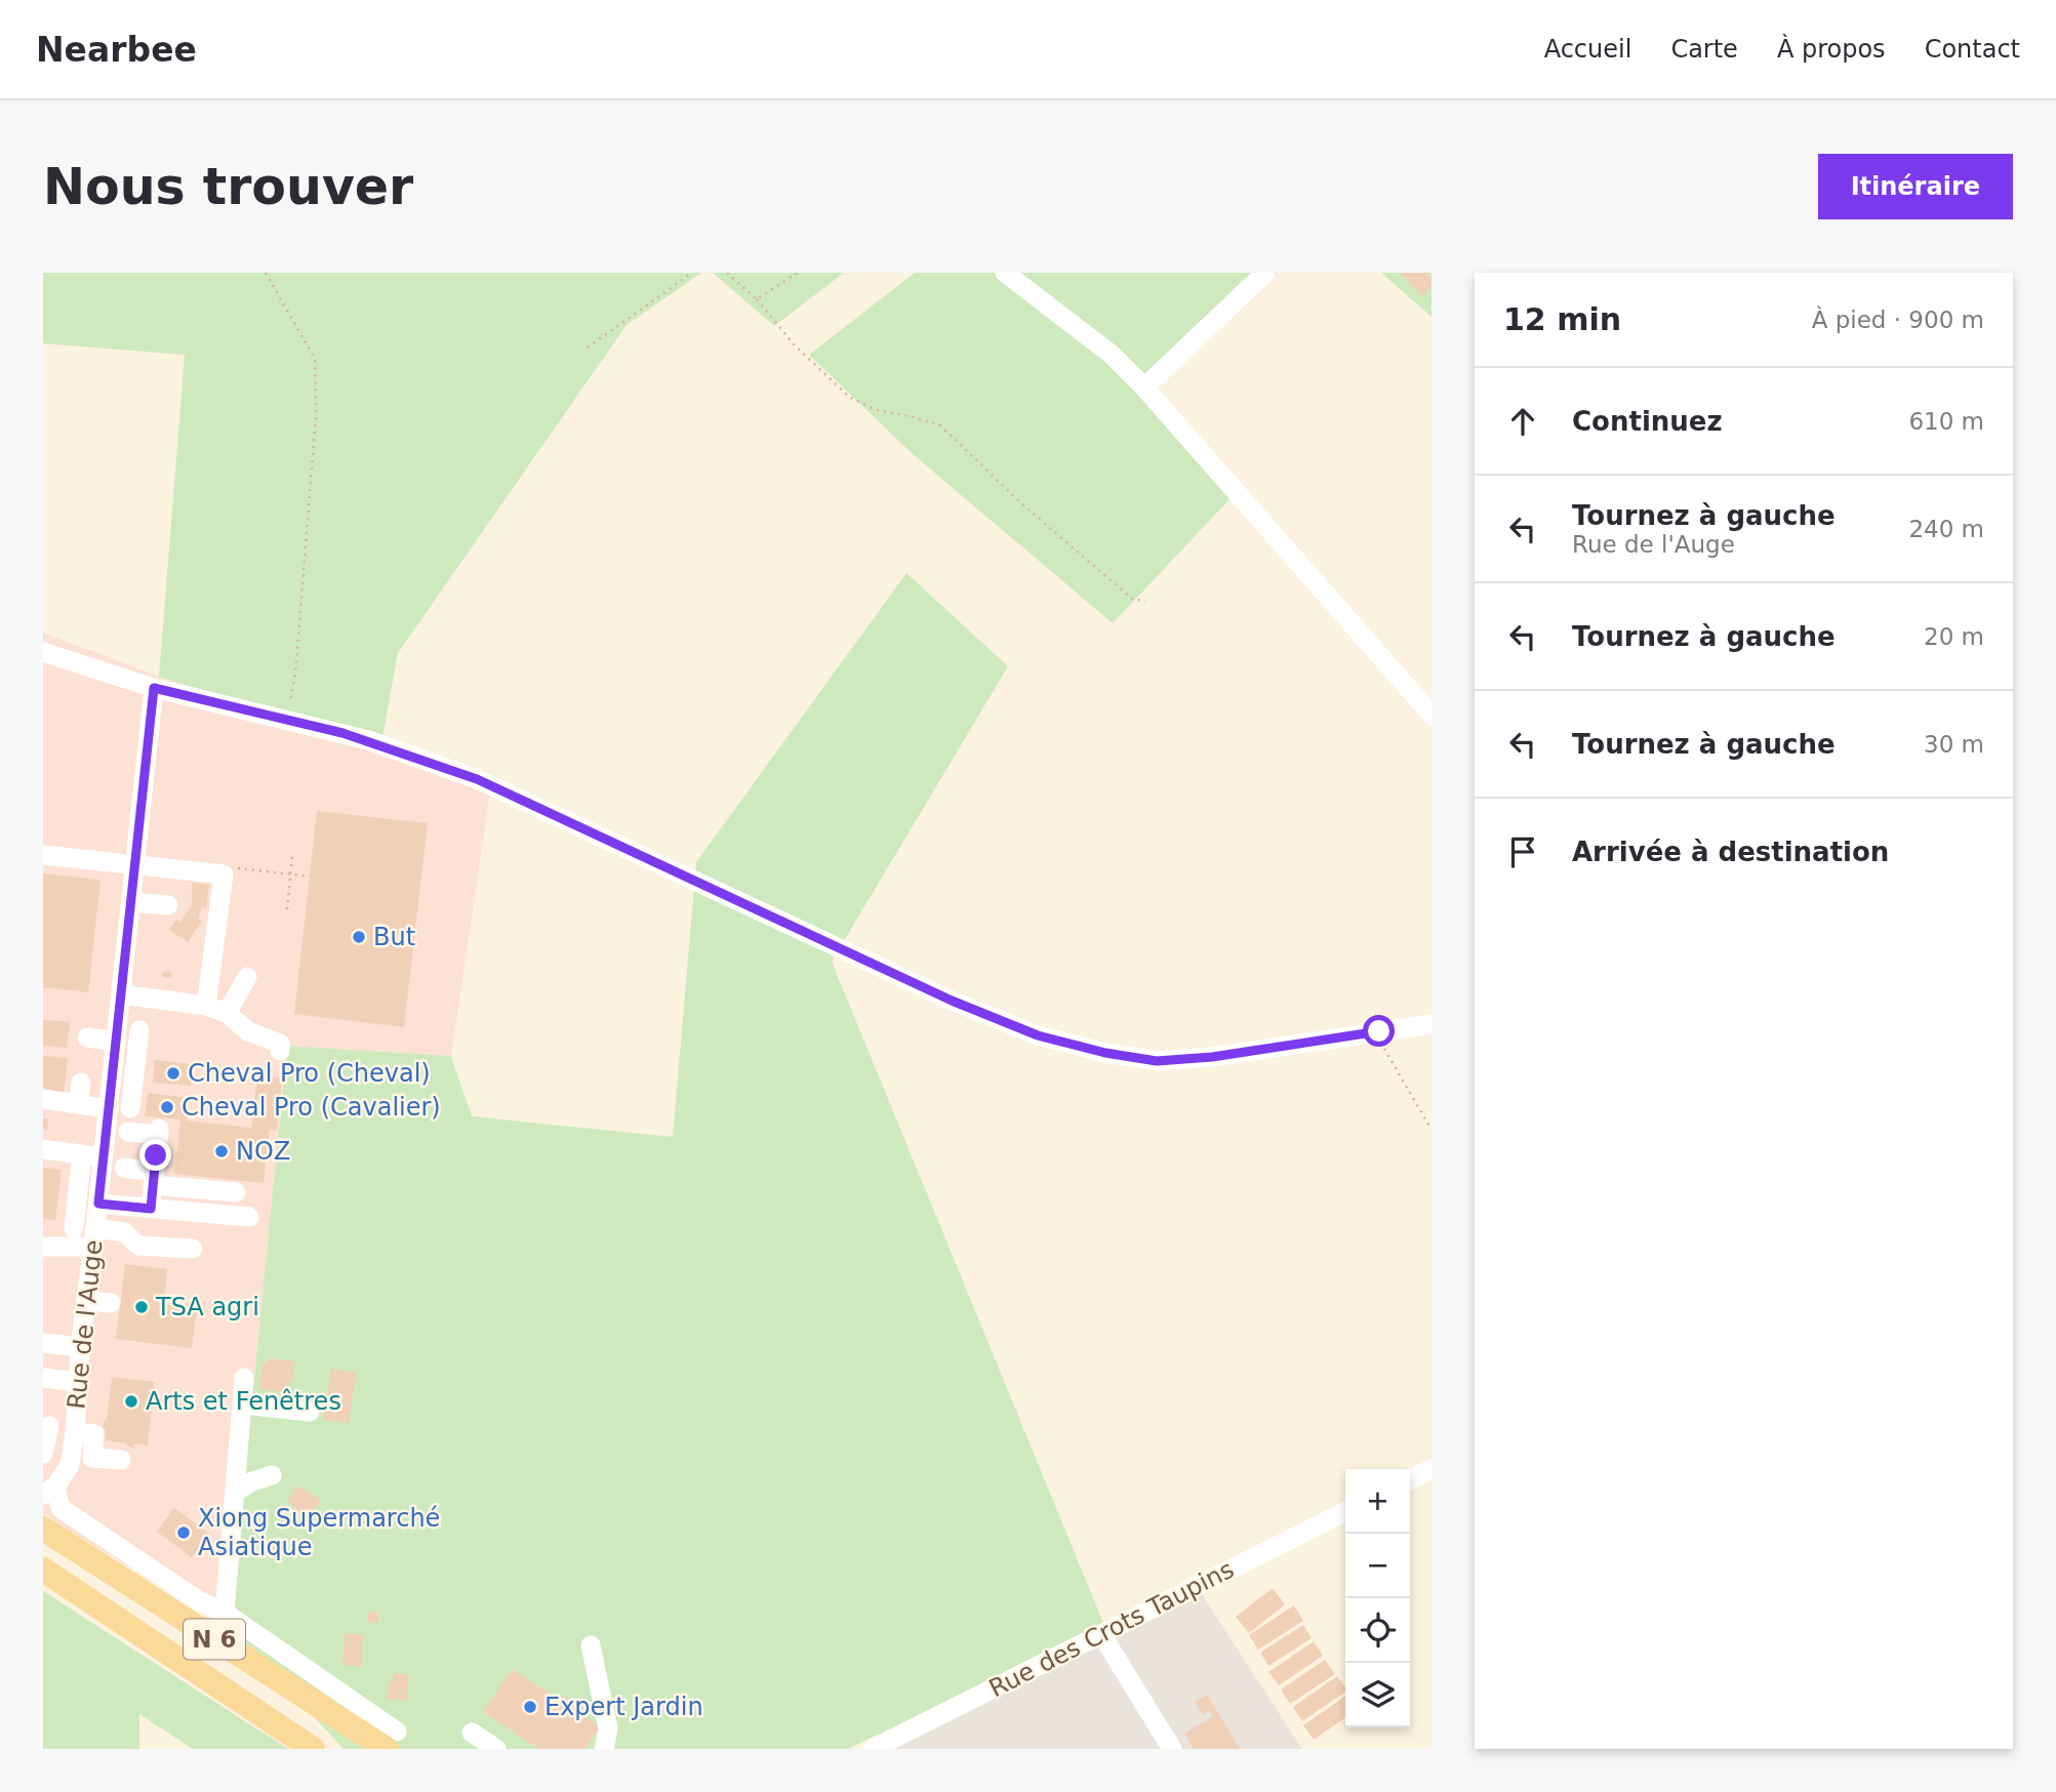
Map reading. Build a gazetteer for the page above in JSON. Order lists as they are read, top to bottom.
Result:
{
  "streets": {
    "main road": ["N 6"],
    "street": ["Rue de l'Auge", "Rue des Crots Taupins"]
  },
  "places": [
    "But",
    "Cheval Pro (Cheval)",
    "Cheval Pro (Cavalier)",
    "NOZ",
    "TSA agri",
    "Arts et Fenêtres",
    "Xiong Supermarché Asiatique",
    "Expert Jardin"
  ],
  "page": {
    "header": "Nearbee",
    "nav": [
      "Accueil",
      "Carte",
      "À propos",
      "Contact"
    ],
    "buttons": "Itinéraire",
    "title": "Nous trouver",
    "heading": ["12 min", "À pied · 900 m"],
    "list": [
      ["Continuez", "610 m"],
      ["Tournez à gauche", "Rue de l'Auge", "240 m"],
      ["Tournez à gauche", "20 m"],
      ["Tournez à gauche", "30 m"],
      "Arrivée à destination"
    ],
    "map_buttons": ["+", "−"]
  }
}
